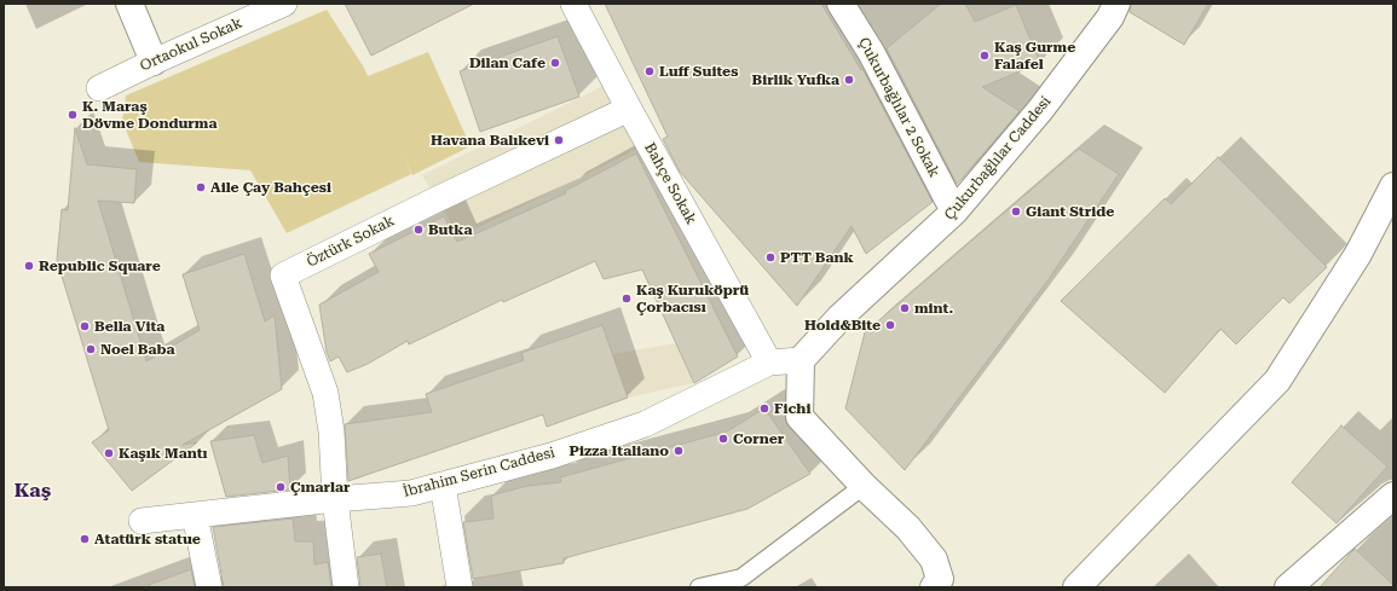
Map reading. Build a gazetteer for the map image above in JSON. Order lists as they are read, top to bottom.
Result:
{
  "streets": {
    "street": [
      "Ortaokul Sokak",
      "Çukurbağlılar 2 Sokak",
      "Çukurbağlılar Caddesi",
      "Bahçe Sokak",
      "Öztürk Sokak",
      "İbrahim Serin Caddesi"
    ]
  },
  "crossings": [
    ["Çukurbağlılar 2 Sokak", "Çukurbağlılar Caddesi"],
    ["Bahçe Sokak", "Öztürk Sokak"],
    ["Bahçe Sokak", "İbrahim Serin Caddesi"],
    ["Öztürk Sokak", "İbrahim Serin Caddesi"]
  ],
  "districts": ["Kaş"],
  "places": [
    "Kaş Gurme Falafel",
    "Dilan Cafe",
    "Luff Suites",
    "Birlik Yufka",
    "K. Maraş Dövme Dondurma",
    "Havana Balıkevi",
    "Aile Çay Bahçesi",
    "Giant Stride",
    "Butka",
    "PTT Bank",
    "Republic Square",
    "Kaş Kuruköprü Çorbacısı",
    "mint.",
    "Hold&Bite",
    "Bella Vita",
    "Noel Baba",
    "Fichi",
    "Corner",
    "Pizza Italiano",
    "Kaşık Mantı",
    "Çınarlar",
    "Atatürk statue"
  ]
}
